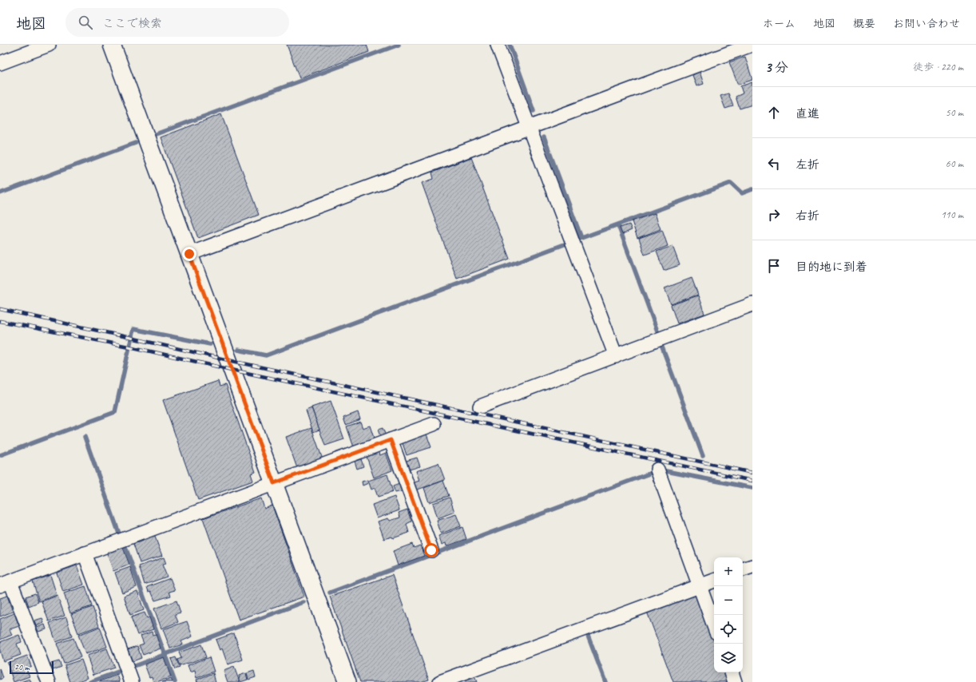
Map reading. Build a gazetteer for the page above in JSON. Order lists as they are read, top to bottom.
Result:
{
  "scale_bar": "20 m",
  "page": {
    "header": "地図",
    "search": "ここで検索",
    "nav": [
      "ホーム",
      "地図",
      "概要",
      "お問い合わせ"
    ],
    "heading": ["3 分", "徒歩 · 220 m"],
    "list": [
      ["直進", "50 m"],
      ["左折", "60 m"],
      ["右折", "110 m"],
      "目的地に到着"
    ],
    "map_buttons": ["+", "−"],
    "scale": "20 m"
  }
}
